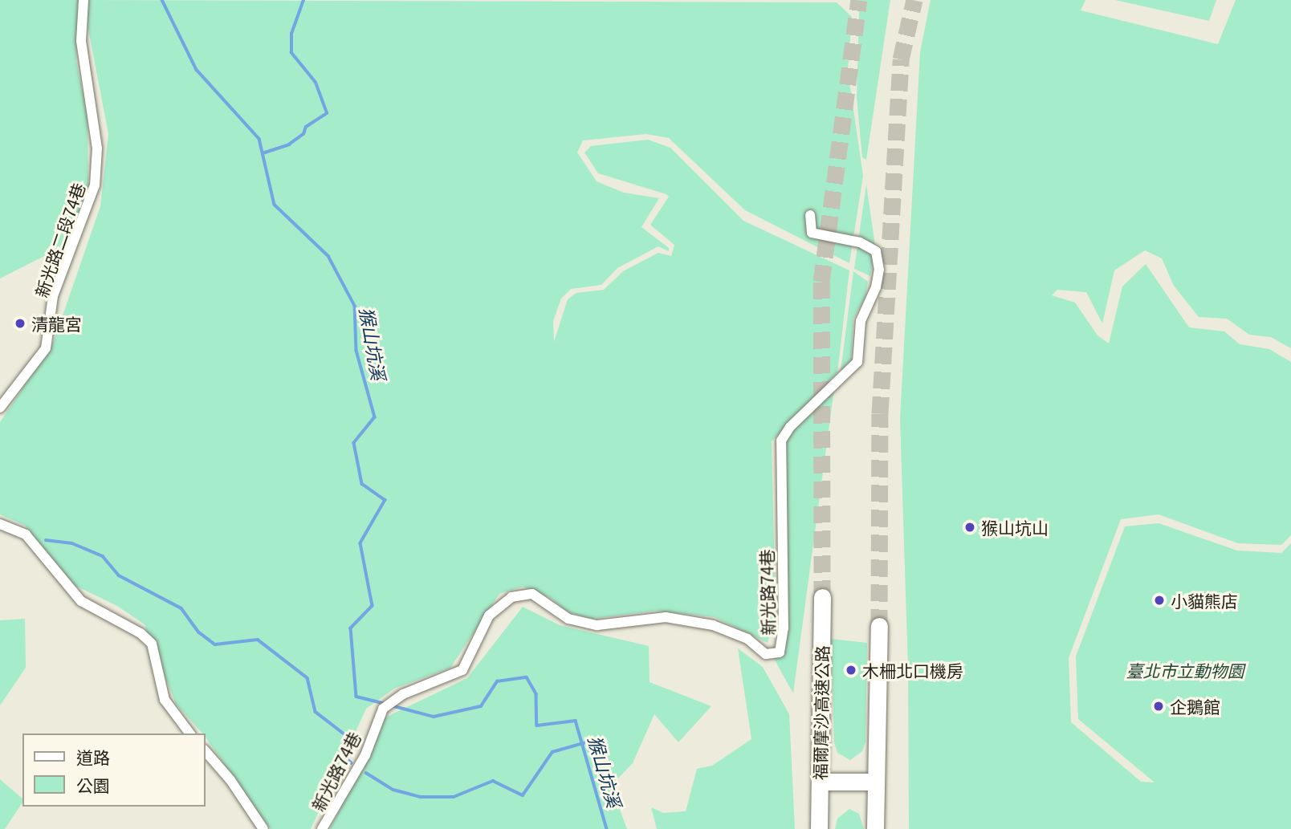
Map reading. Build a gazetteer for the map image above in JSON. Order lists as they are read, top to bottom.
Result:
{
  "streets": {
    "highway": ["福爾摩沙高速公路"],
    "street": ["新光路二段74巷", "新光路74巷"]
  },
  "water": ["猴山坑溪"],
  "parks": ["臺北市立動物園"],
  "places": [
    "清龍宮",
    "猴山坑山",
    "小貓熊店",
    "木柵北口機房",
    "企鵝館"
  ],
  "legend": ["道路", "公園"]
}
